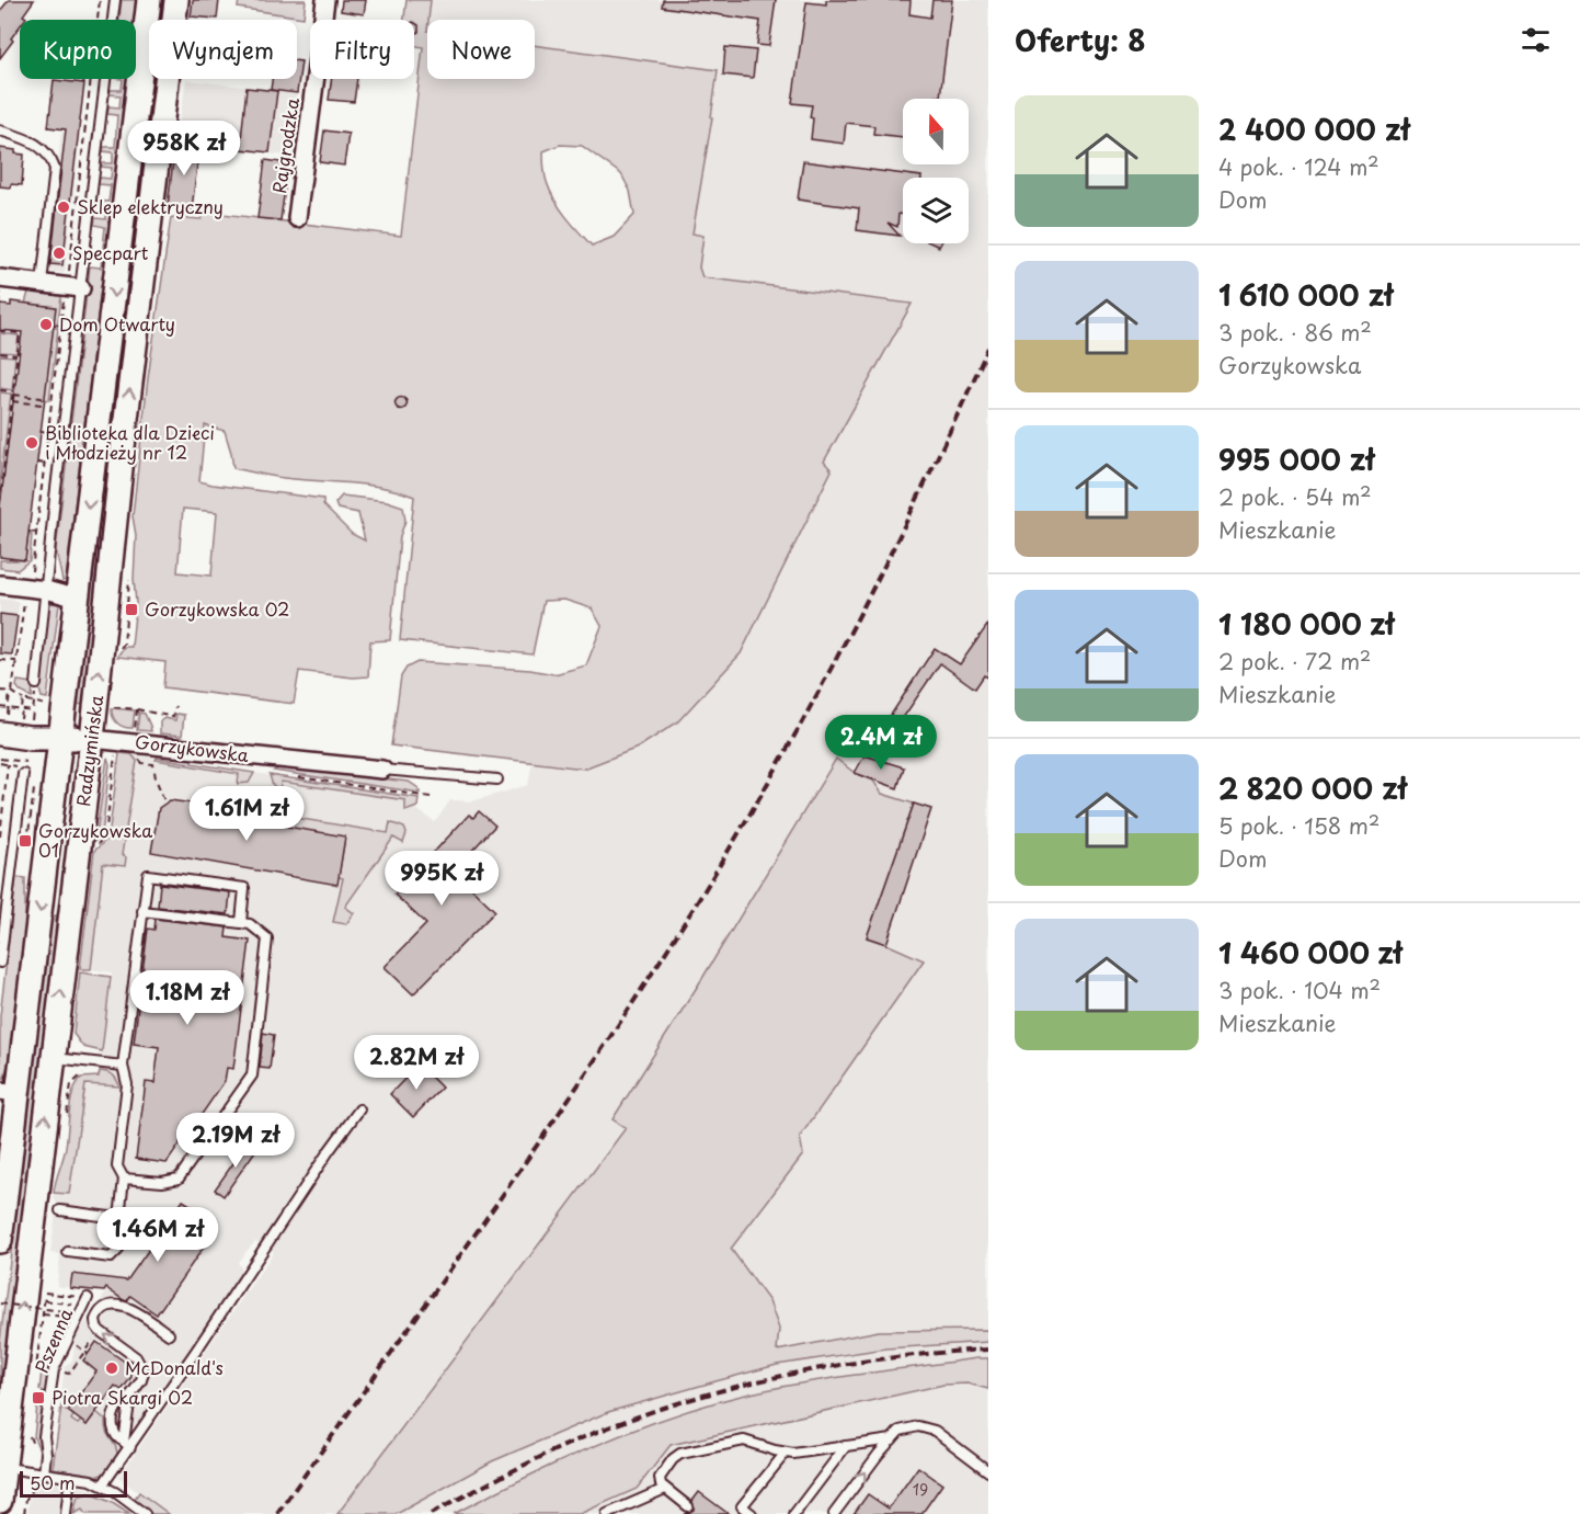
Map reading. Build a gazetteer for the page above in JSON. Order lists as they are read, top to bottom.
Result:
{
  "streets": {
    "main road": ["Gorzykowska", "Radzymińska"],
    "street": ["Rajgrodzka"],
    "lane": ["Pszenna"]
  },
  "crossings": [
    ["Gorzykowska", "Radzymińska"]
  ],
  "places": {
    "other": [
      "Sklep elektryczny",
      "Specpart",
      "Dom Otwarty",
      "Biblioteka dla Dzieci i Młodzieży nr 12",
      "McDonald's"
    ],
    "transit": ["Gorzykowska 02", "Gorzykowska 01", "Piotra Skargi 02"]
  },
  "house_numbers": ["19"],
  "scale_bar": "50 m",
  "north": "top",
  "page": {
    "heading": "Oferty: 8",
    "chip": [
      "Kupno",
      "Wynajem",
      "Filtry",
      "Nowe"
    ],
    "list": [
      {
        "name": "2 400 000 zł",
        "note": "4 pok. · 124 m² · Dom"
      },
      {
        "name": "1 610 000 zł",
        "note": "3 pok. · 86 m² · Gorzykowska"
      },
      {
        "name": "995 000 zł",
        "note": "2 pok. · 54 m² · Mieszkanie"
      },
      {
        "name": "1 180 000 zł",
        "note": "2 pok. · 72 m² · Mieszkanie"
      },
      {
        "name": "2 820 000 zł",
        "note": "5 pok. · 158 m² · Dom"
      },
      {
        "name": "1 460 000 zł",
        "note": "3 pok. · 104 m² · Mieszkanie"
      }
    ],
    "price": [
      "958K zł",
      "2.4M zł",
      "1.61M zł",
      "995K zł",
      "1.18M zł",
      "2.82M zł",
      "2.19M zł",
      "1.46M zł"
    ],
    "scale": "50 m"
  }
}
